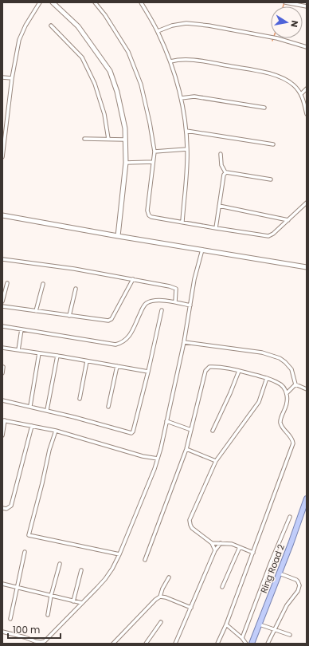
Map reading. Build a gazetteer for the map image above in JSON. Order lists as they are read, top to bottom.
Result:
{
  "streets": {
    "main road": ["Ring Road 2"]
  },
  "scale_bar": "100 m",
  "north": "right"
}
